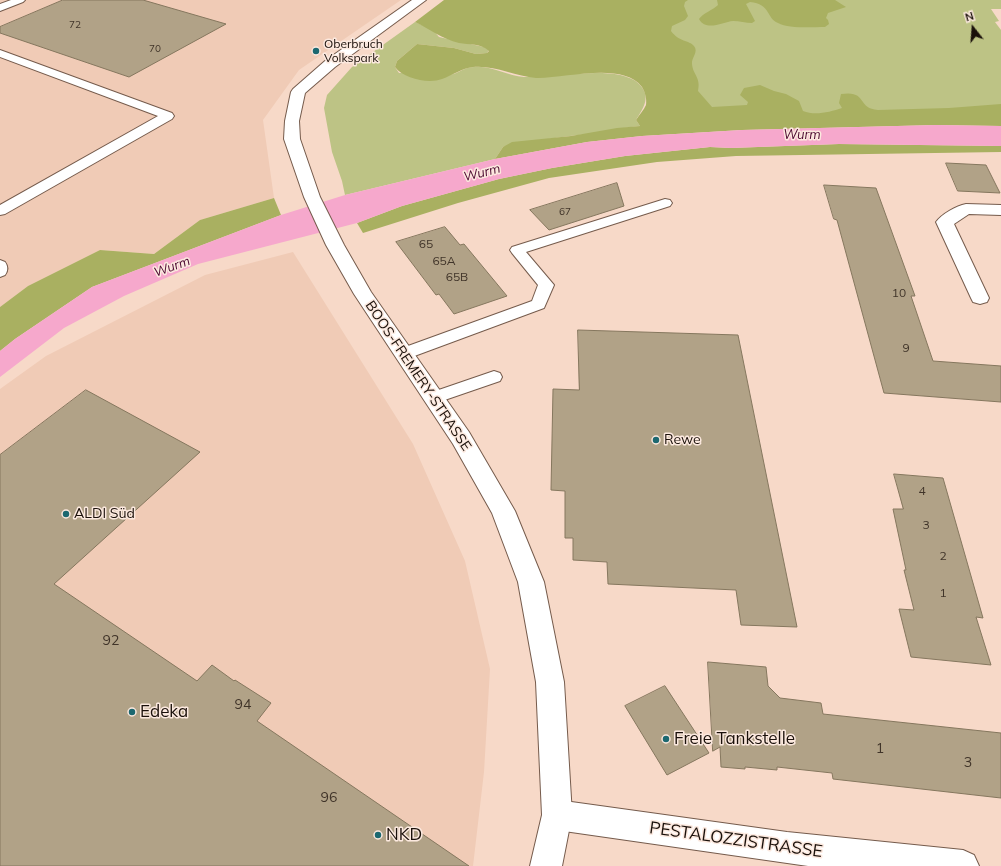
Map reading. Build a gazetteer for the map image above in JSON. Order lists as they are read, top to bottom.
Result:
{
  "streets": {
    "street": ["BOOS-FREMERY-STRASSE", "PESTALOZZISTRASSE"]
  },
  "crossings": [
    ["BOOS-FREMERY-STRASSE", "PESTALOZZISTRASSE"]
  ],
  "water": ["Wurm"],
  "places": [
    "Oberbruch Volkspark",
    "Rewe",
    "ALDI Süd",
    "Edeka",
    "Freie Tankstelle",
    "NKD"
  ],
  "house_numbers": [
    "72",
    "70",
    "67",
    "65",
    "65A",
    "65B",
    "10",
    "9",
    "4",
    "3",
    "2",
    "1",
    "92",
    "94",
    "1",
    "3",
    "96"
  ],
  "north": "top"
}
